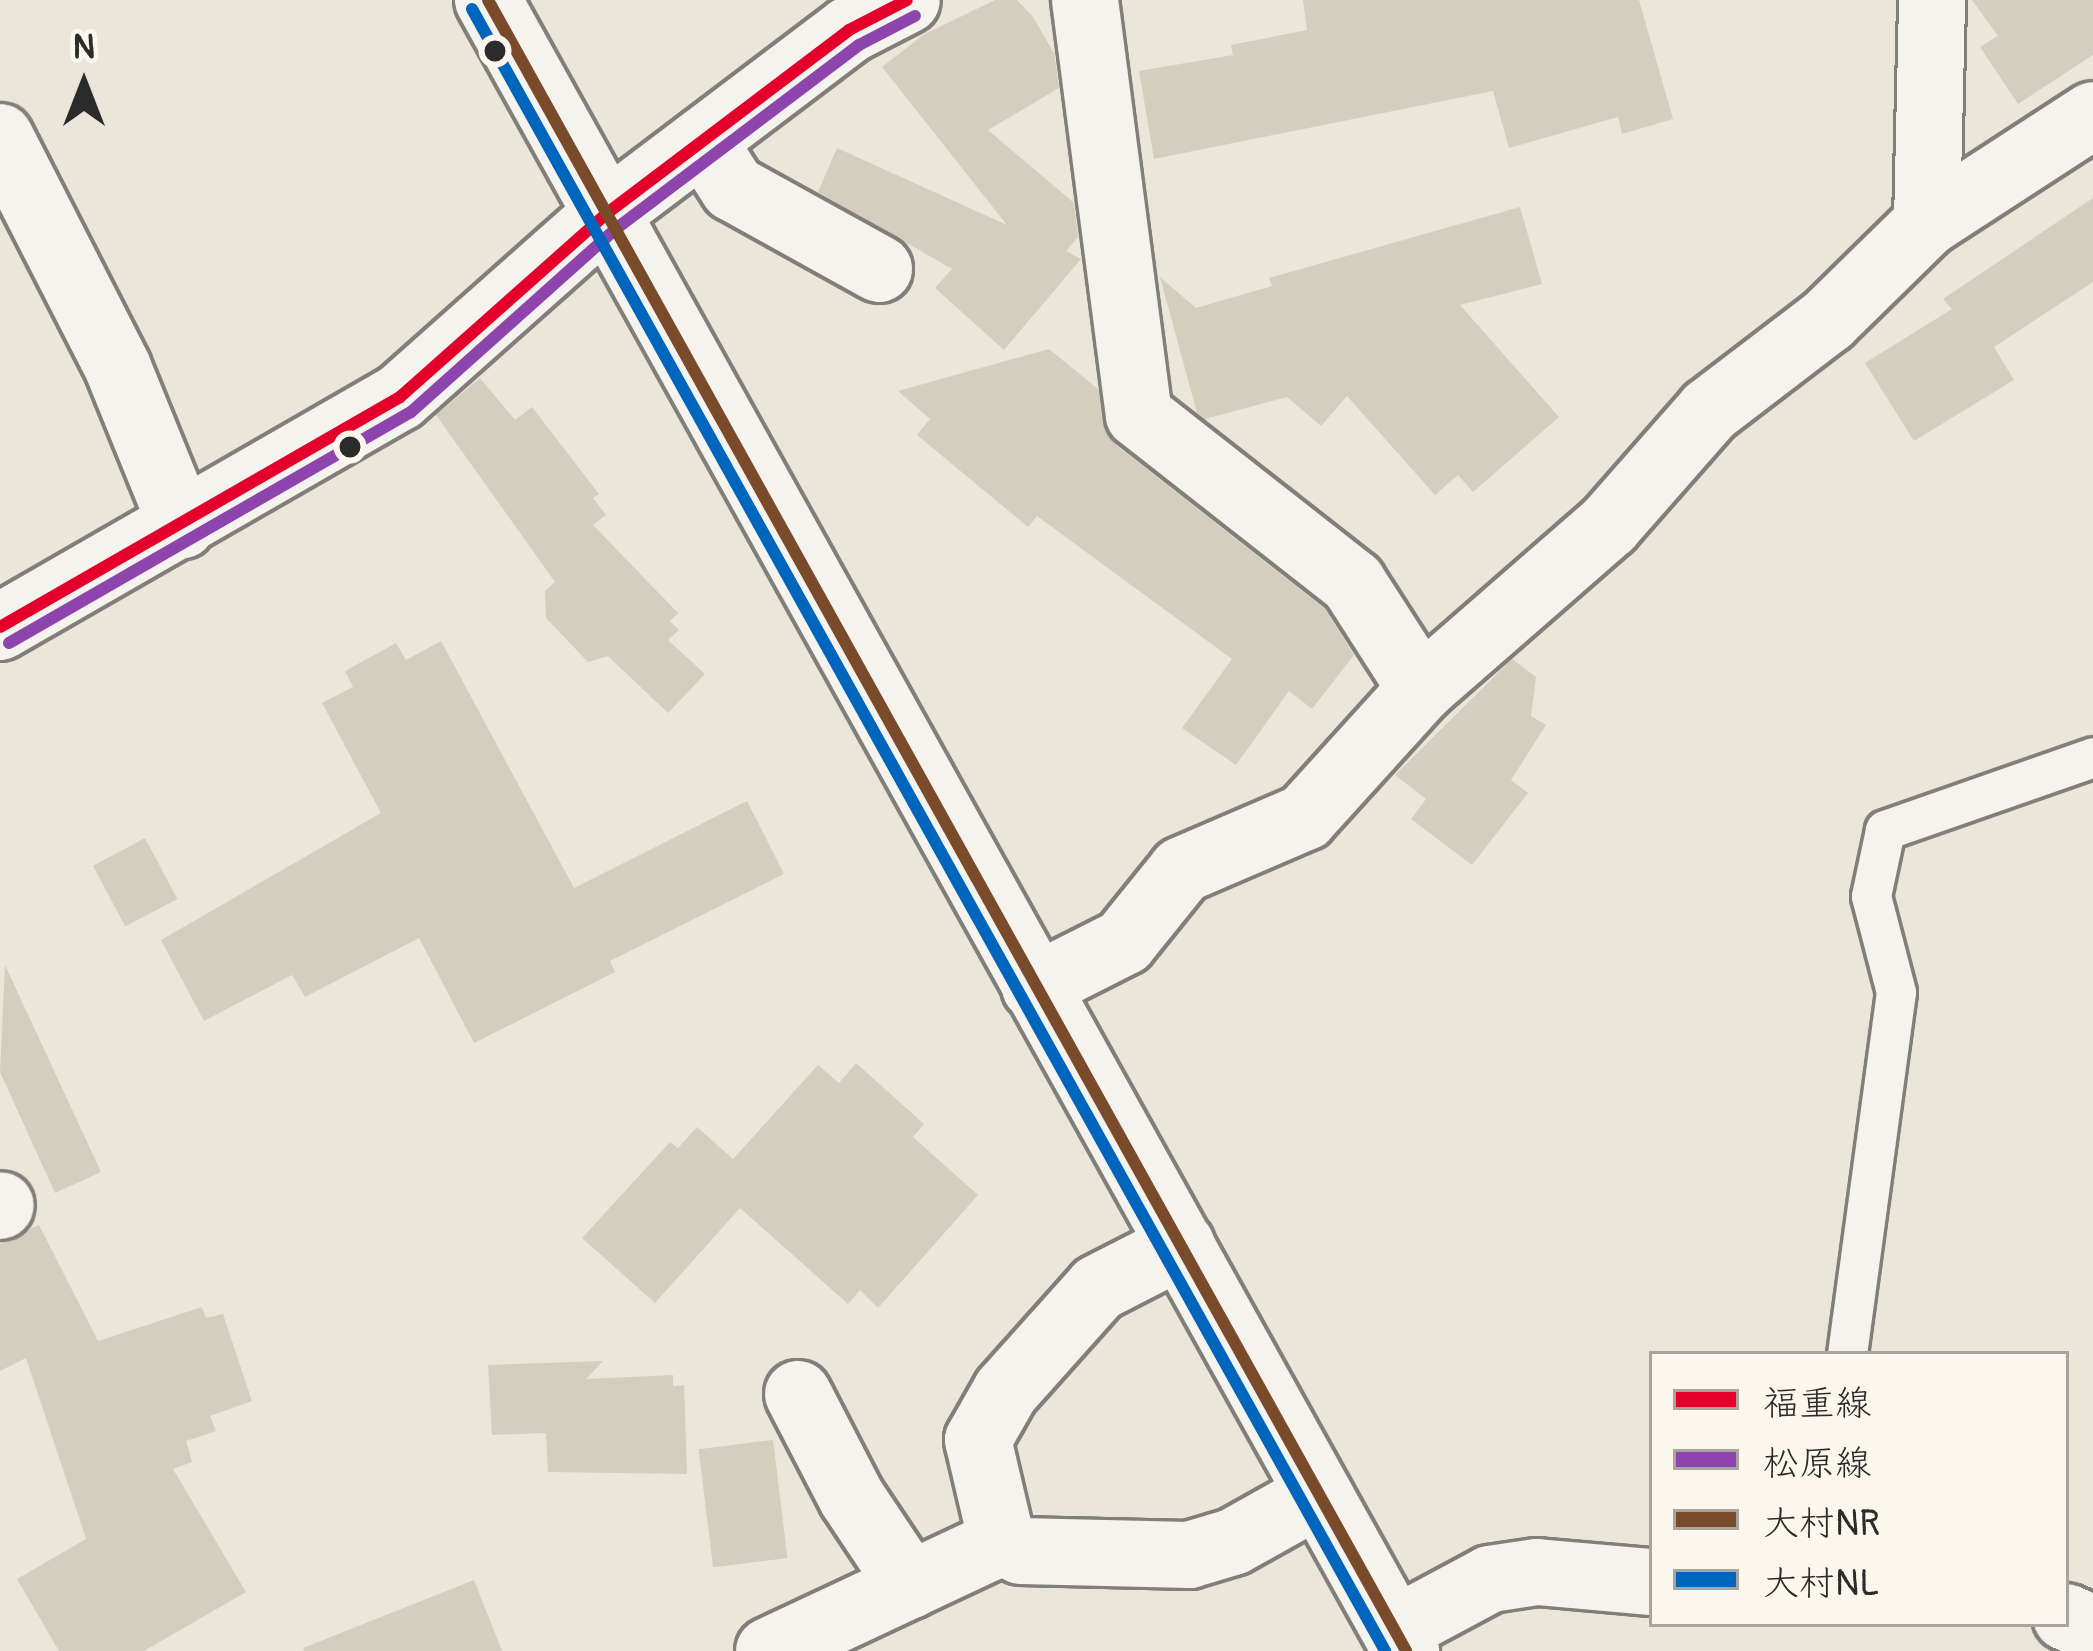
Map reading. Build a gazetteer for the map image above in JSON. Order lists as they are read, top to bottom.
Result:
{
  "lines": [
    "transit line 福重線",
    "transit line 大村NR",
    "transit line 大村NL",
    "transit line 松原線"
  ],
  "legend": [
    "福重線",
    "松原線",
    "大村NR",
    "大村NL"
  ],
  "north": "top"
}
